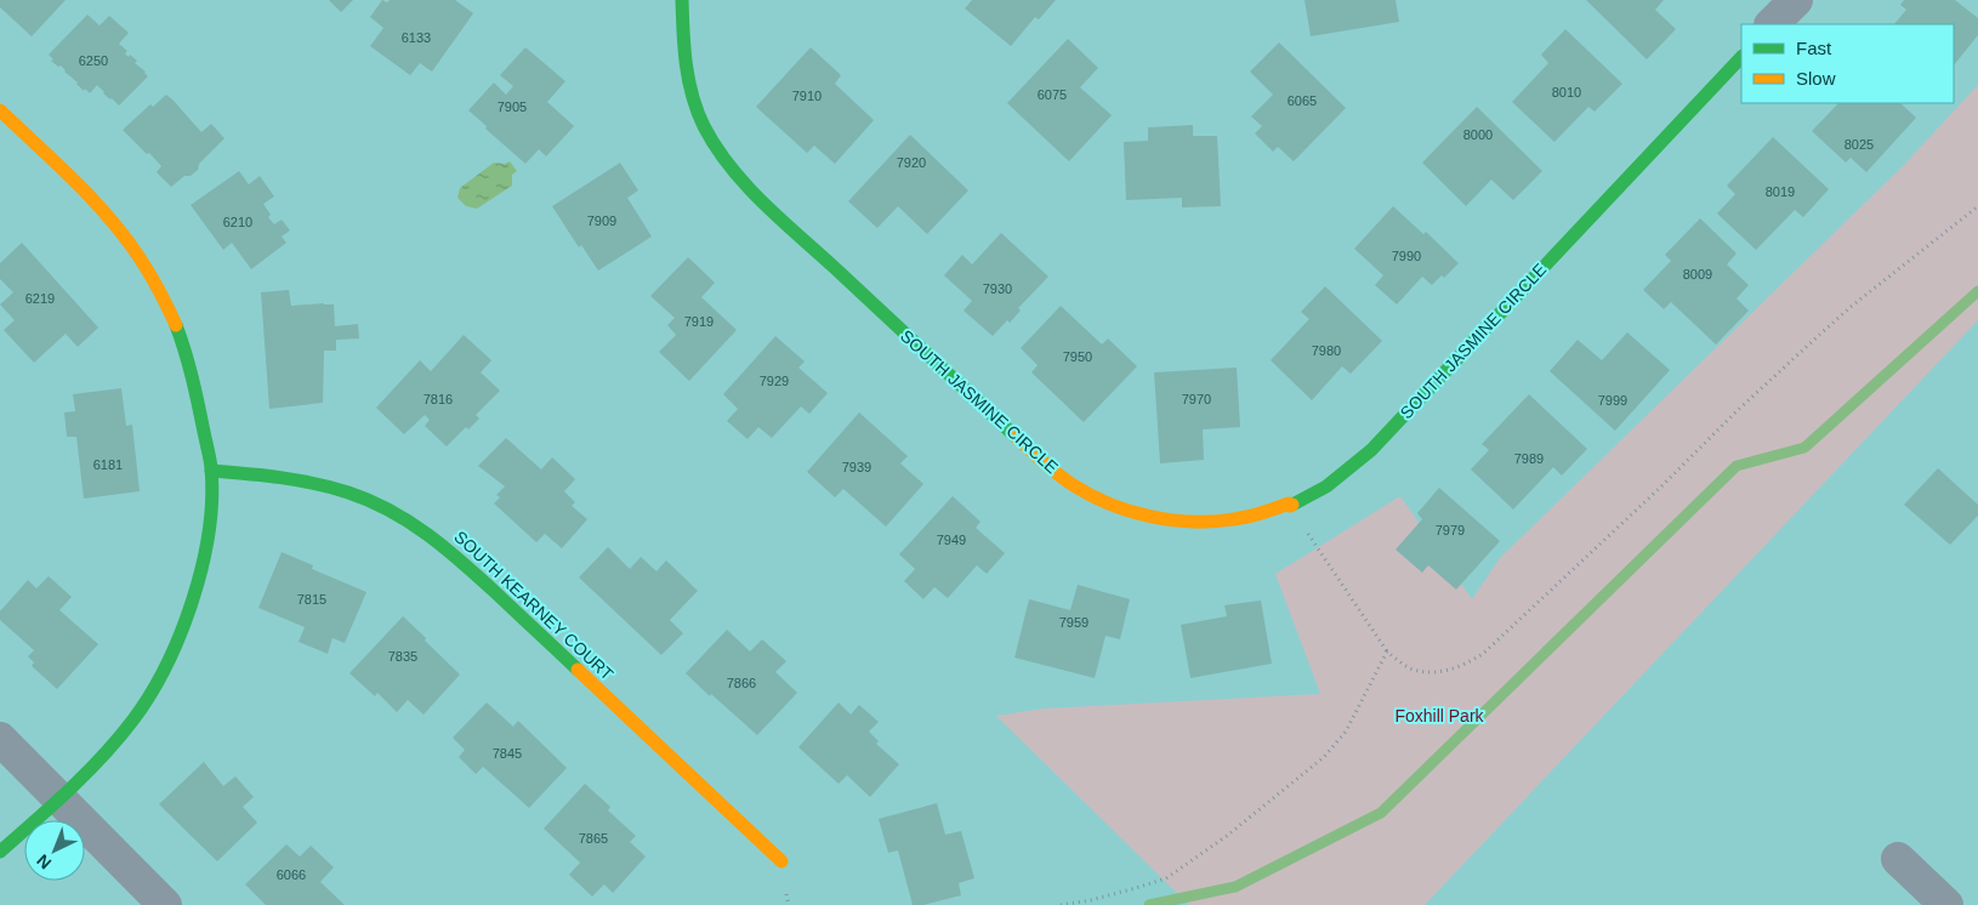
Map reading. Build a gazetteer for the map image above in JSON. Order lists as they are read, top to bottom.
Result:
{
  "streets": {
    "street": ["SOUTH JASMINE CIRCLE", "SOUTH KEARNEY COURT"]
  },
  "parks": ["Foxhill Park"],
  "house_numbers": [
    "6133",
    "6250",
    "8010",
    "6075",
    "7910",
    "6065",
    "7905",
    "8000",
    "8025",
    "7920",
    "8019",
    "7909",
    "6210",
    "7990",
    "8009",
    "7930",
    "6219",
    "7919",
    "7980",
    "7950",
    "7929",
    "7816",
    "7970",
    "7999",
    "7989",
    "6181",
    "7939",
    "7979",
    "7949",
    "7815",
    "7959",
    "7835",
    "7866",
    "7845",
    "7865",
    "6066"
  ],
  "legend": ["Fast", "Slow"],
  "north": "bottom left"
}
